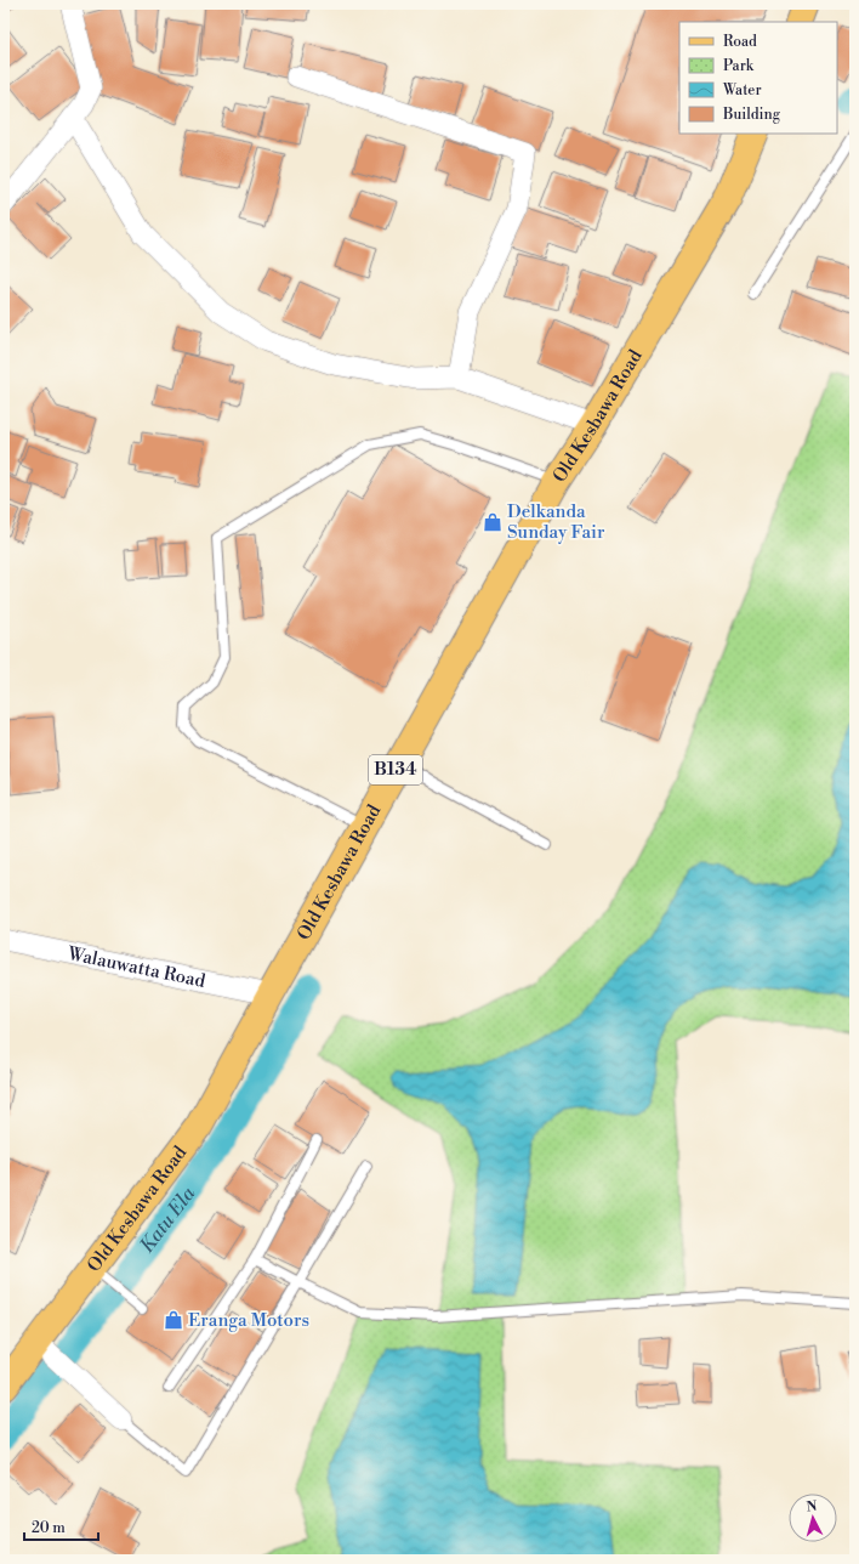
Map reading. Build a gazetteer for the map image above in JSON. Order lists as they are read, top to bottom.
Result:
{
  "streets": {
    "main road": ["Old Kesbawa Road", "B134"],
    "street": ["Walauwatta Road"]
  },
  "crossings": [
    ["Old Kesbawa Road", "Walauwatta Road"]
  ],
  "water": ["Katu Ela"],
  "places": {
    "shop": ["Delkanda Sunday Fair", "Eranga Motors"]
  },
  "legend": [
    "Road",
    "Park",
    "Water",
    "Building"
  ],
  "scale_bar": "20 m",
  "north": "top"
}
